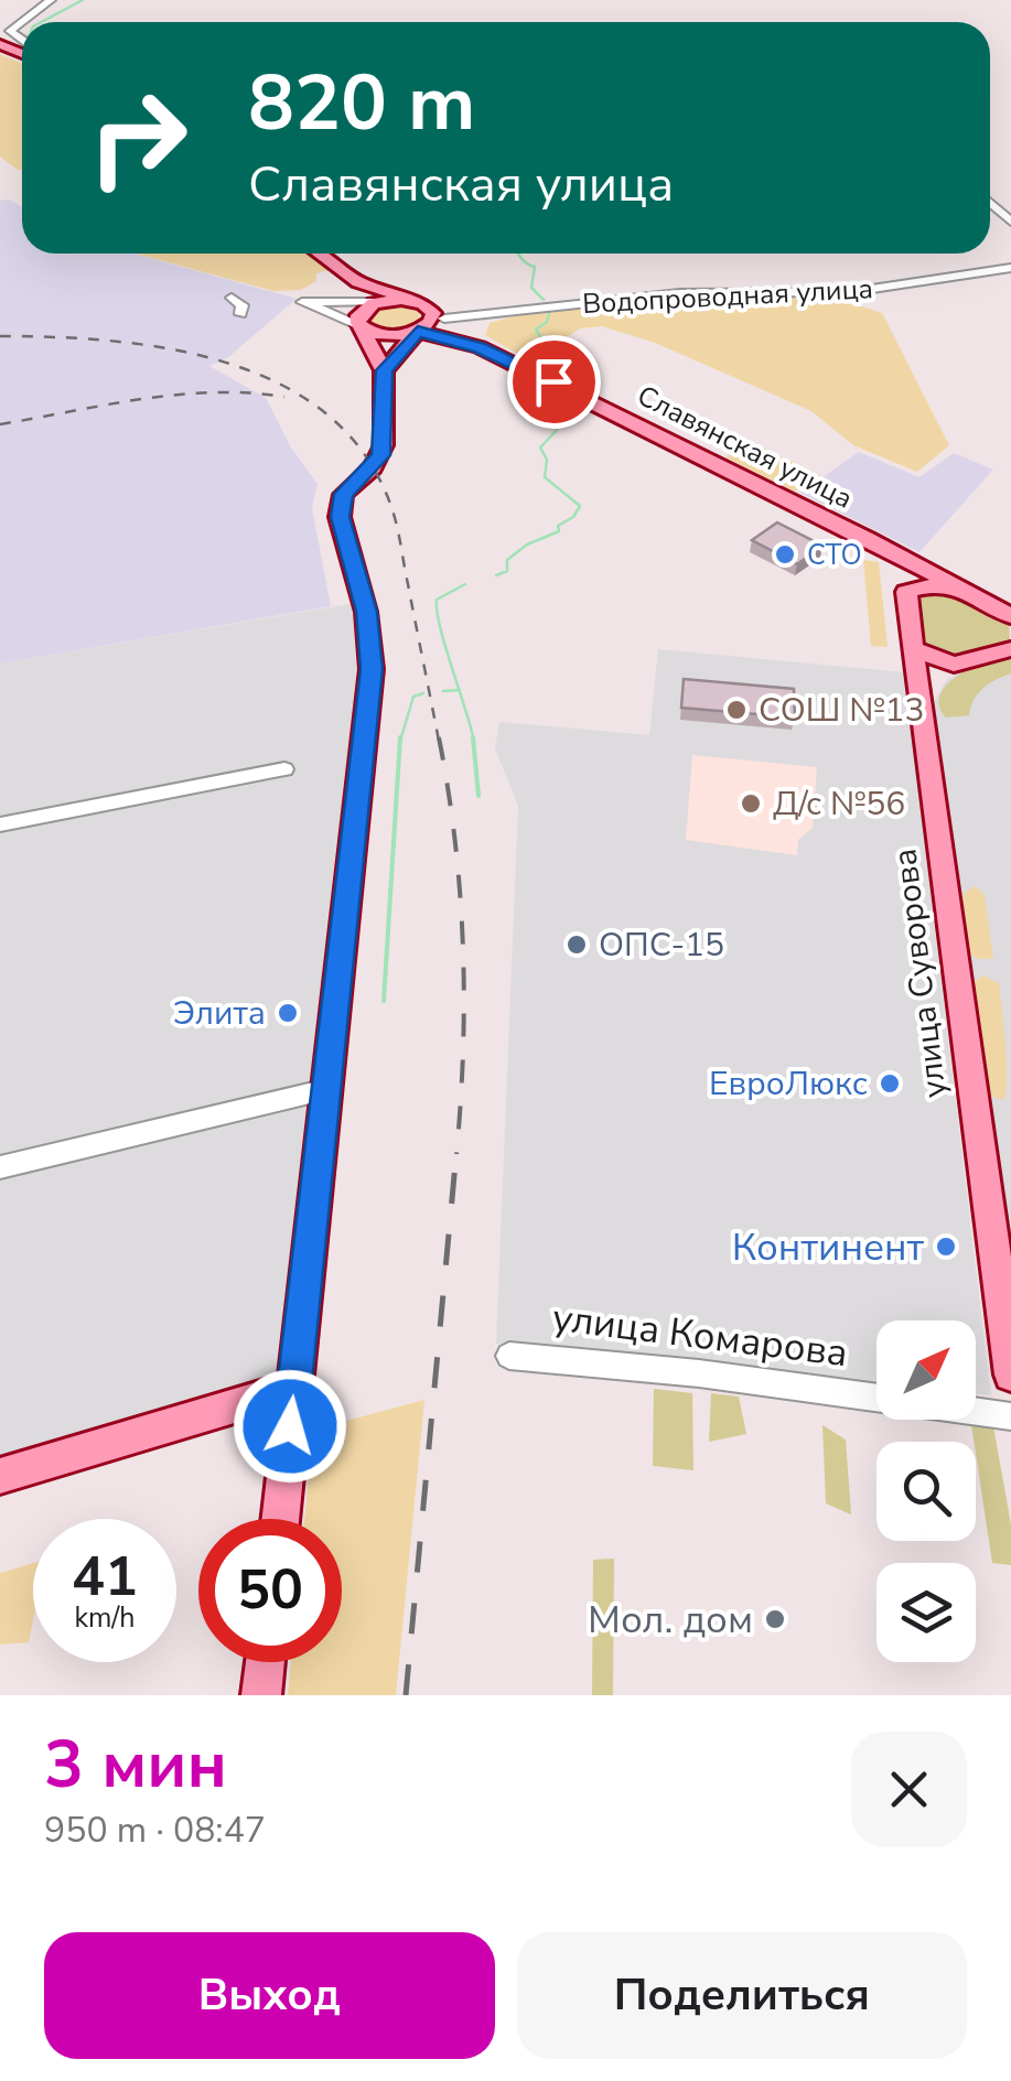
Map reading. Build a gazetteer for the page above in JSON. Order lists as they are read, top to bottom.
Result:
{
  "streets": {
    "main road": ["Славянская улица", "улица Суворова"],
    "street": ["Водопроводная улица", "улица Комарова"]
  },
  "crossings": [
    ["Водопроводная улица", "Славянская улица"]
  ],
  "places": [
    "СТО",
    "СОШ №13",
    "Д/с №56",
    "ОПС-15",
    "Элита",
    "ЕвроЛюкс",
    "Континент",
    "Мол. дом"
  ],
  "north": "top right",
  "page": {
    "turn": ["820 m", "Славянская улица"],
    "speed": "41 km/h",
    "limit": "50",
    "heading": ["3 мин", "950 m · 08:47"],
    "buttons": ["Выход", "Поделиться"]
  }
}
